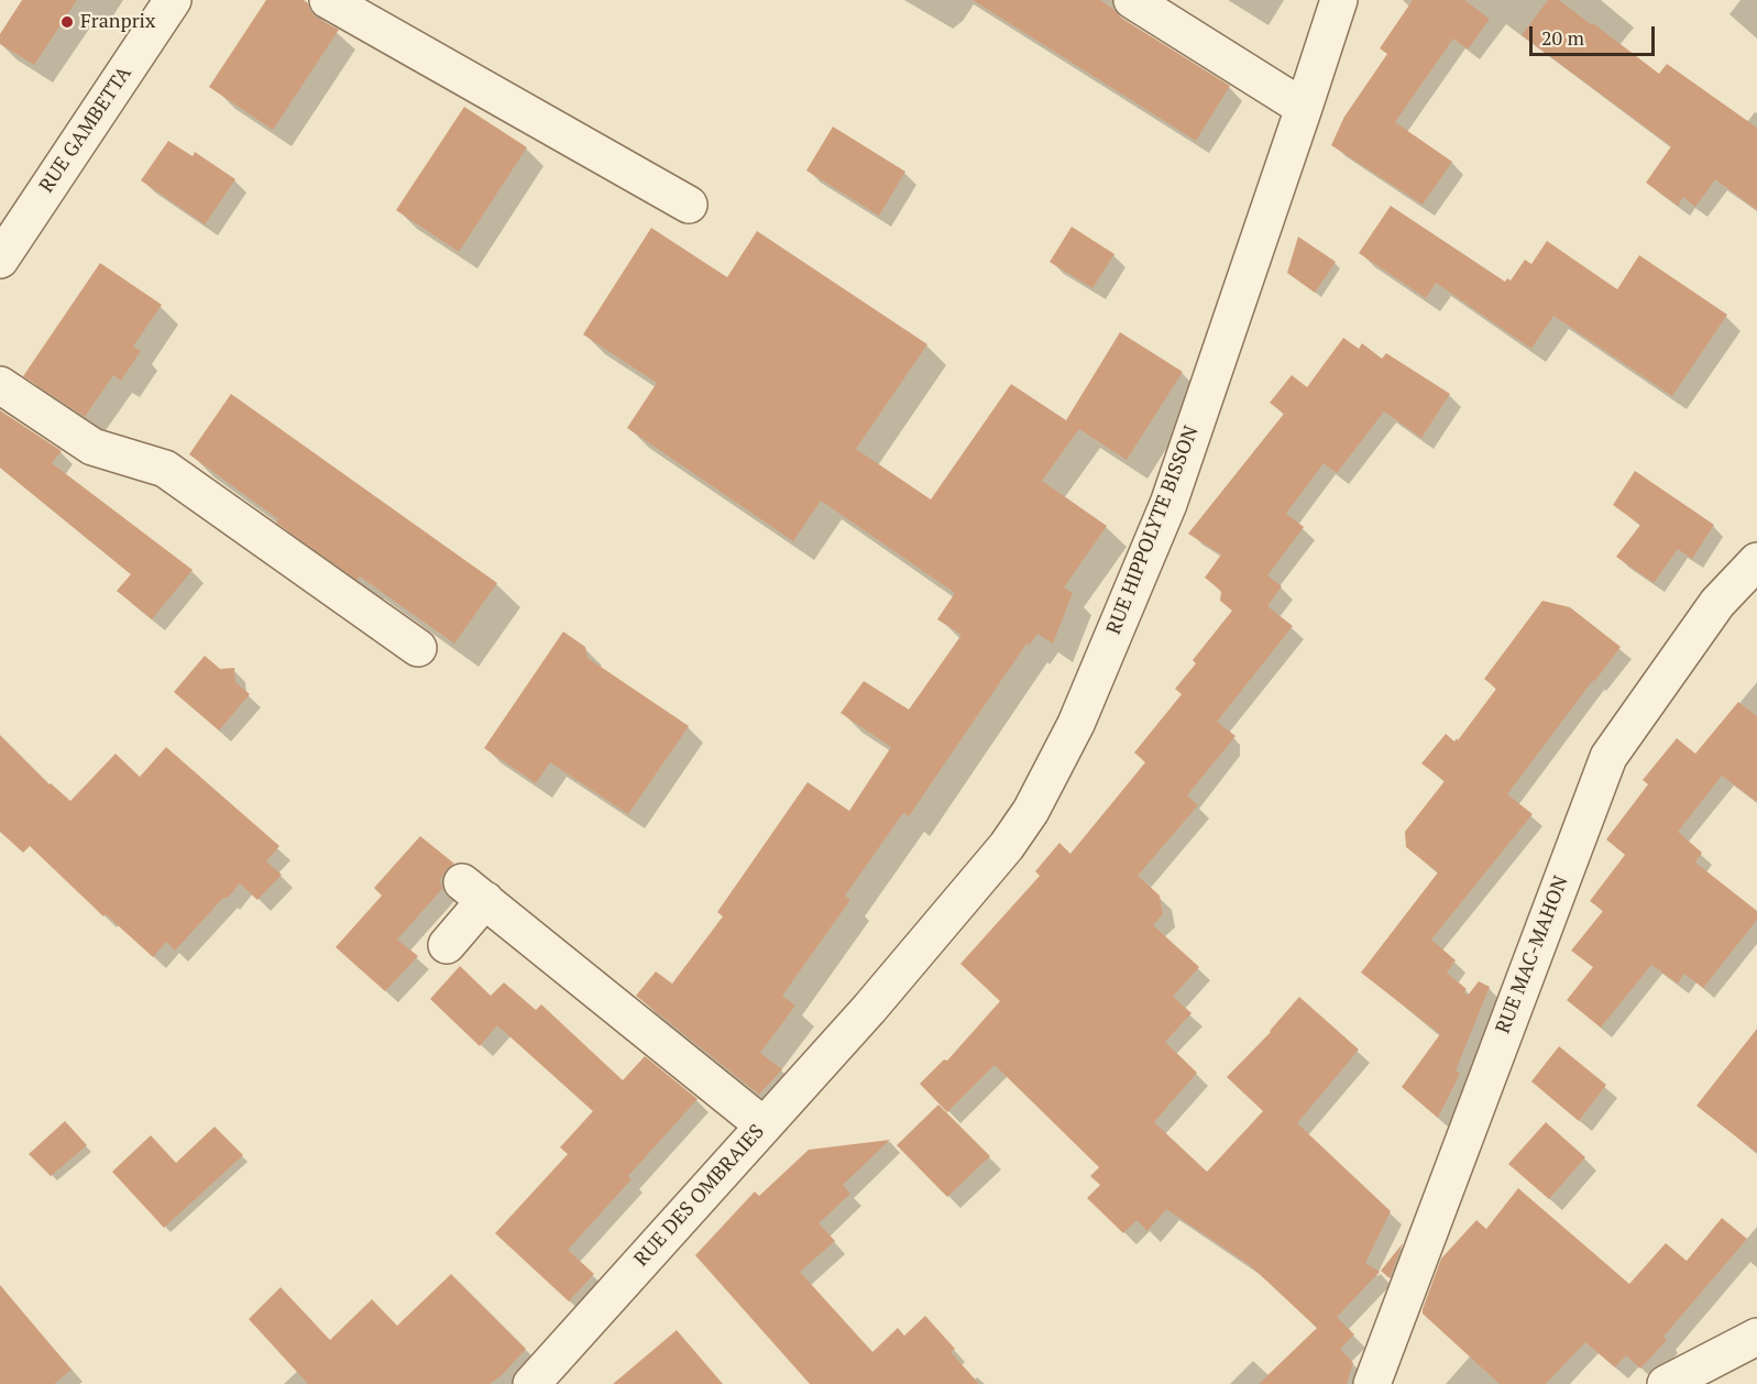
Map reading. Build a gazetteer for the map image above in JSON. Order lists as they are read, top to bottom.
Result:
{
  "streets": {
    "street": [
      "RUE GAMBETTA",
      "RUE HIPPOLYTE BISSON",
      "RUE MAC-MAHON",
      "RUE DES OMBRAIES"
    ]
  },
  "crossings": [
    ["RUE HIPPOLYTE BISSON", "RUE DES OMBRAIES"]
  ],
  "places": ["Franprix"],
  "scale_bar": "20 m"
}
